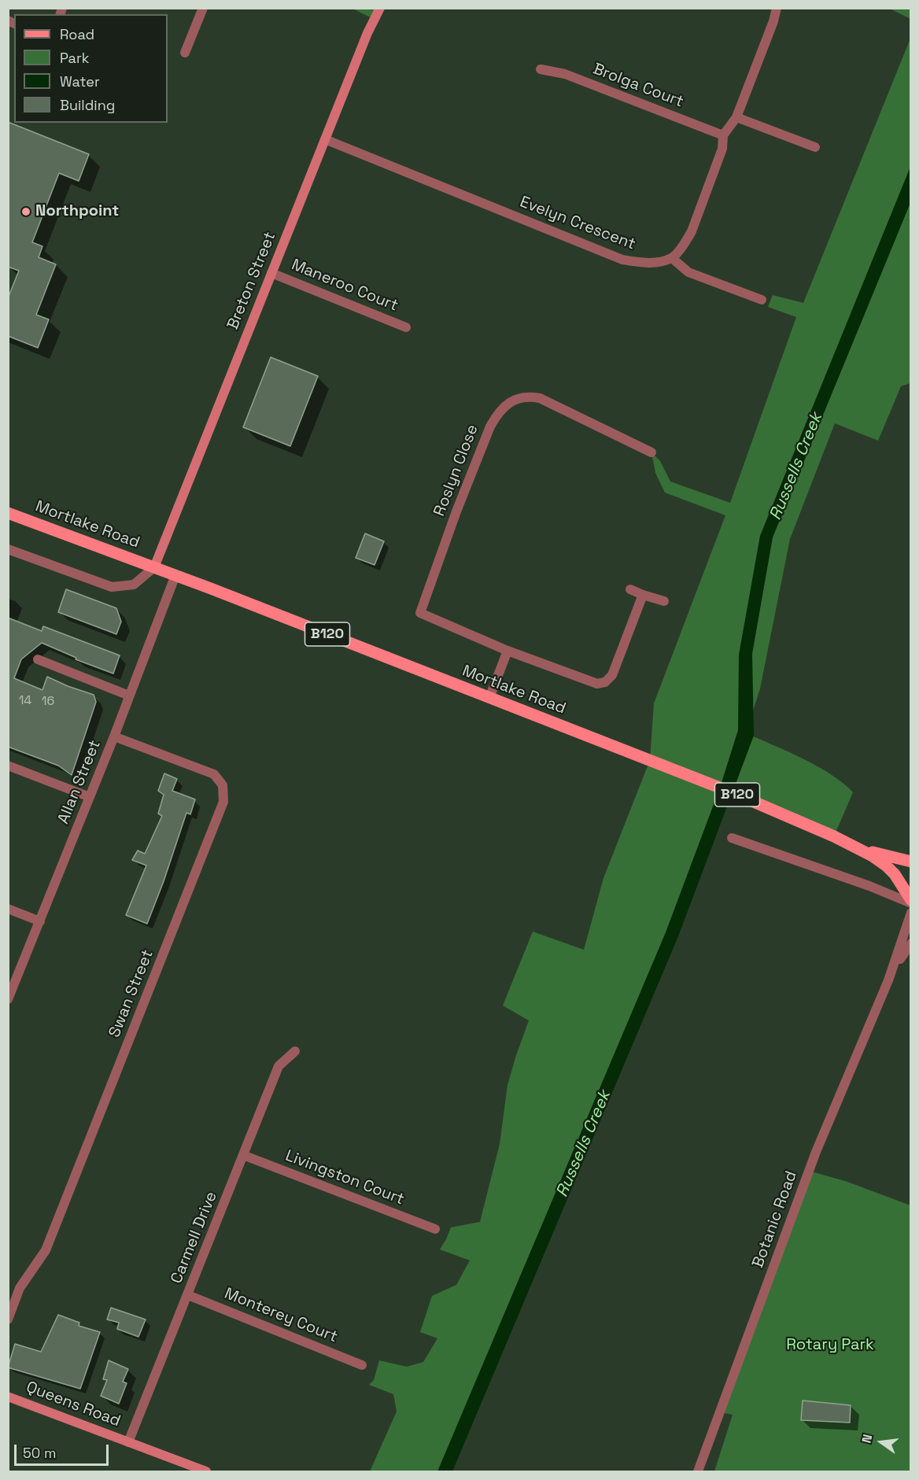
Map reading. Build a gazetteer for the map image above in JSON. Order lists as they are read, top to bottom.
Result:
{
  "streets": {
    "main road": ["Mortlake Road", "B120"],
    "street": [
      "Brolga Court",
      "Evelyn Crescent",
      "Breton Street",
      "Maneroo Court",
      "Roslyn Close",
      "Allan Street",
      "Swan Street",
      "Livingston Court",
      "Botanic Road",
      "Carmell Drive",
      "Monterey Court",
      "Queens Road"
    ]
  },
  "crossings": [
    ["Evelyn Crescent", "Breton Street"],
    ["Breton Street", "Maneroo Court"],
    ["Breton Street", "Mortlake Road"],
    ["Mortlake Road", "Allan Street"],
    ["Allan Street", "Swan Street"],
    ["Livingston Court", "Carmell Drive"],
    ["Carmell Drive", "Monterey Court"],
    ["Carmell Drive", "Queens Road"]
  ],
  "water": ["Russells Creek"],
  "parks": ["Rotary Park"],
  "places": ["Northpoint"],
  "house_numbers": ["14", "16"],
  "legend": [
    "Road",
    "Park",
    "Water",
    "Building"
  ],
  "scale_bar": "50 m",
  "north": "left"
}
